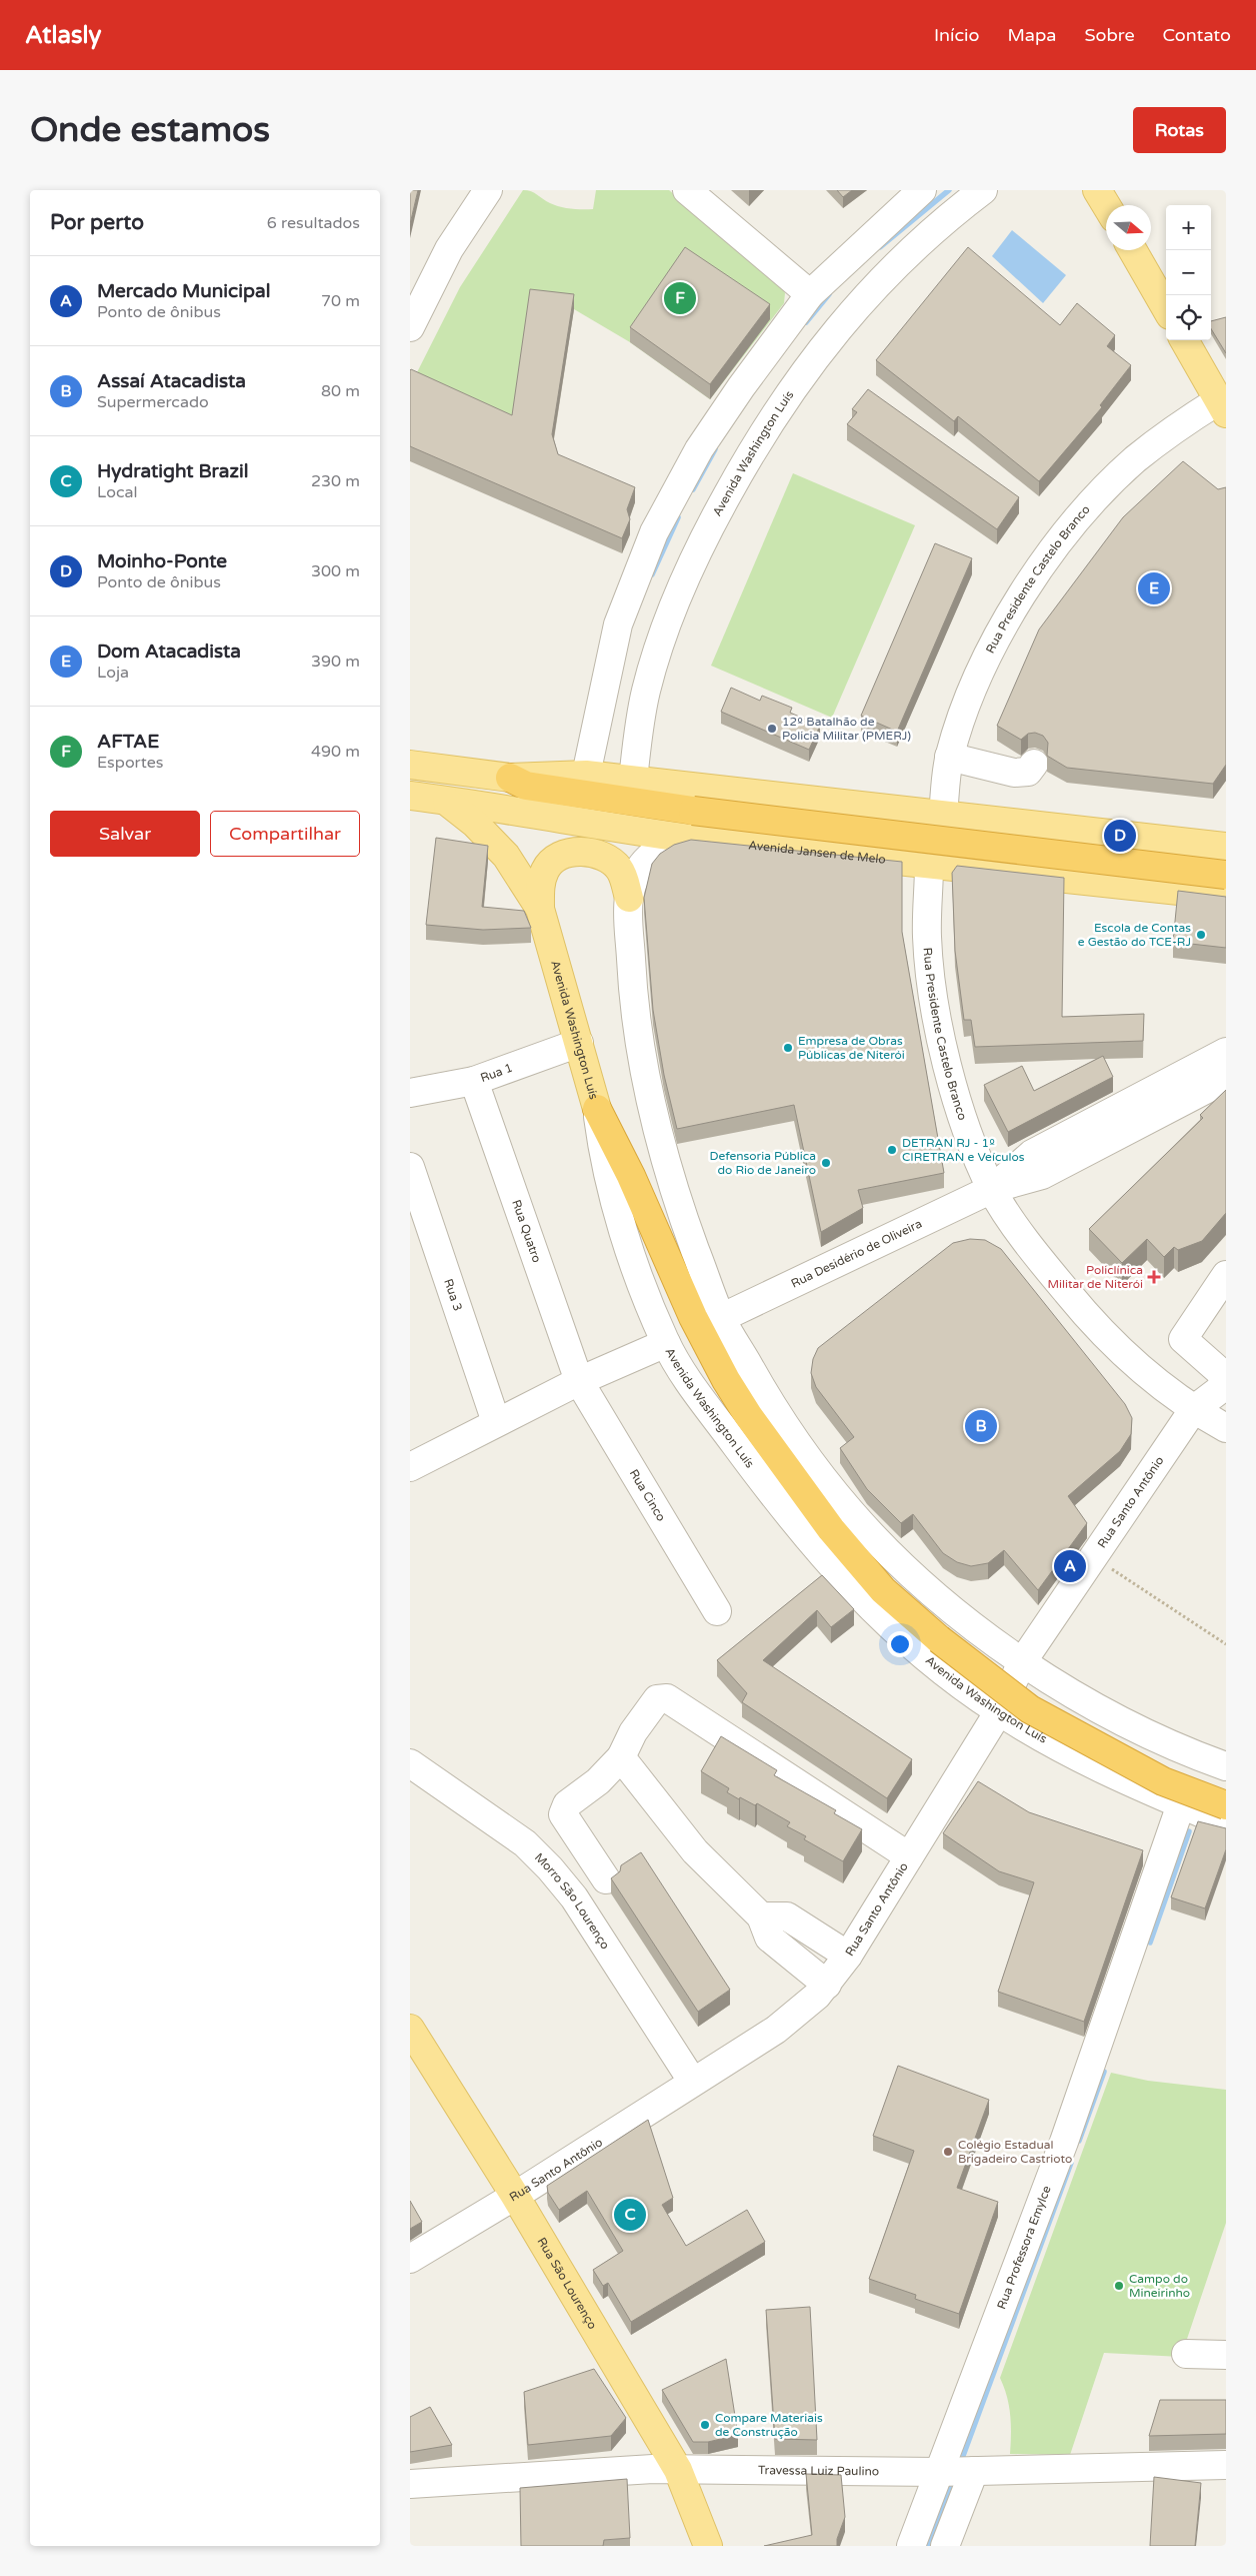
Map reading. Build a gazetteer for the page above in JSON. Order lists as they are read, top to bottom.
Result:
{
  "streets": {
    "main road": ["Avenida Washington Luís", "Avenida Jansen de Melo", "Rua São Lourenço"],
    "street": [
      "Rua Presidente Castelo Branco",
      "Rua 1",
      "Rua Quatro",
      "Rua Desidério de Oliveira",
      "Rua 3",
      "Rua Cinco",
      "Rua Santo Antônio",
      "Morro São Lourenço",
      "Rua Professora Emylce",
      "Travessa Luiz Paulino"
    ]
  },
  "crossings": [
    ["Avenida Washington Luís", "Avenida Jansen de Melo"],
    ["Avenida Washington Luís", "Rua 1"],
    ["Avenida Washington Luís", "Rua Santo Antônio"],
    ["Avenida Washington Luís", "Rua Professora Emylce"],
    ["Rua Presidente Castelo Branco", "Avenida Jansen de Melo"],
    ["Rua Presidente Castelo Branco", "Rua Desidério de Oliveira"],
    ["Rua Presidente Castelo Branco", "Rua Santo Antônio"],
    ["Rua 1", "Rua Quatro"],
    ["Rua Quatro", "Rua Cinco"],
    ["Rua Santo Antônio", "Morro São Lourenço"],
    ["Rua Santo Antônio", "Rua São Lourenço"],
    ["Rua Professora Emylce", "Travessa Luiz Paulino"],
    ["Rua São Lourenço", "Travessa Luiz Paulino"]
  ],
  "places": {
    "other": [
      "12º Batalhão de Policia Militar (PMERJ)",
      "Escola de Contas e Gestão do TCE-RJ",
      "Empresa de Obras Públicas de Niterói",
      "DETRAN RJ - 1º CIRETRAN e Veículos",
      "Defensoria Pública do Rio de Janeiro",
      "Colégio Estadual Brigadeiro Castrioto",
      "Campo do Mineirinho",
      "Compare Materiais de Construção"
    ],
    "health": ["Policlínica Militar de Niterói"]
  },
  "north": "right",
  "page": {
    "header": "Atlasly",
    "nav": [
      "Início",
      "Mapa",
      "Sobre",
      "Contato"
    ],
    "buttons": [
      "Rotas",
      ["Salvar", "Compartilhar"]
    ],
    "title": "Onde estamos",
    "heading": ["Por perto", "6 resultados"],
    "map_buttons": ["+", "−"],
    "list": [
      {
        "mark": "A",
        "name": "Mercado Municipal",
        "note": "Ponto de ônibus",
        "value": "70 m"
      },
      {
        "mark": "B",
        "name": "Assaí Atacadista",
        "note": "Supermercado",
        "value": "80 m"
      },
      {
        "mark": "C",
        "name": "Hydratight Brazil",
        "note": "Local",
        "value": "230 m"
      },
      {
        "mark": "D",
        "name": "Moinho-Ponte",
        "note": "Ponto de ônibus",
        "value": "300 m"
      },
      {
        "mark": "E",
        "name": "Dom Atacadista",
        "note": "Loja",
        "value": "390 m"
      },
      {
        "mark": "F",
        "name": "AFTAE",
        "note": "Esportes",
        "value": "490 m"
      }
    ],
    "pins": [
      "F",
      "E",
      "D",
      "B",
      "A",
      "C"
    ]
  }
}
